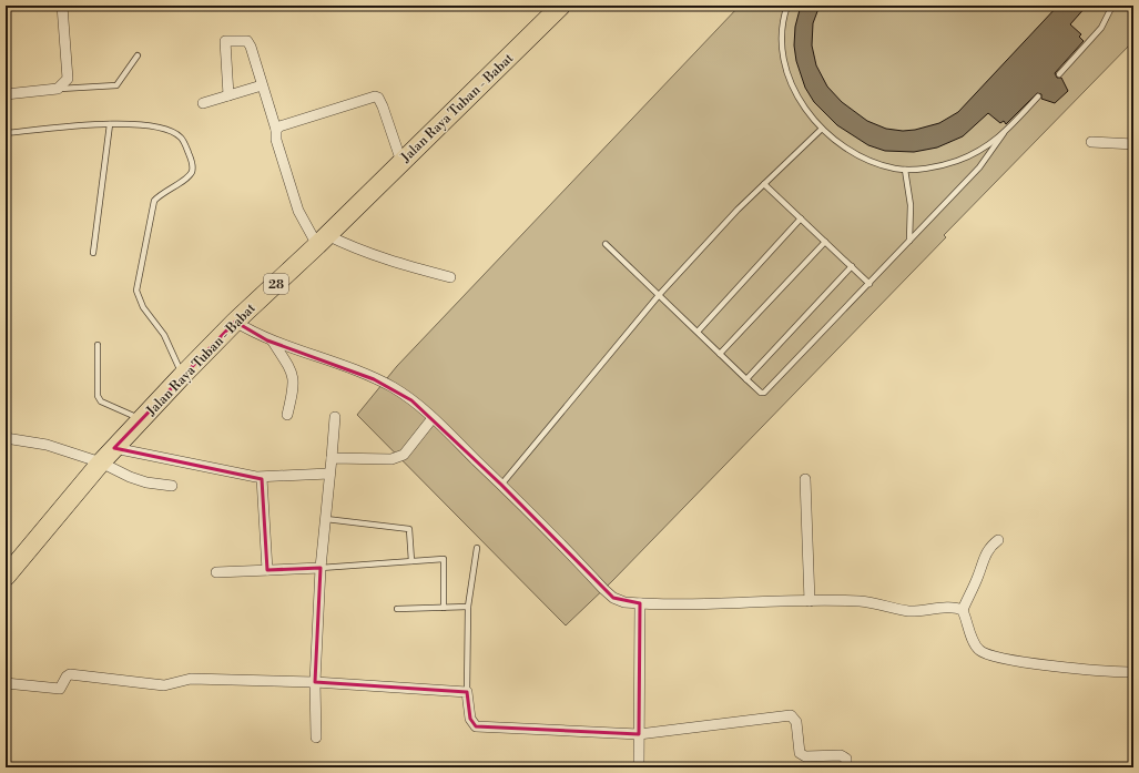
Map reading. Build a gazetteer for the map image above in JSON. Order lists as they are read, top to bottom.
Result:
{
  "streets": {
    "highway": ["Jalan Raya Tuban - Babat", "28"]
  }
}
